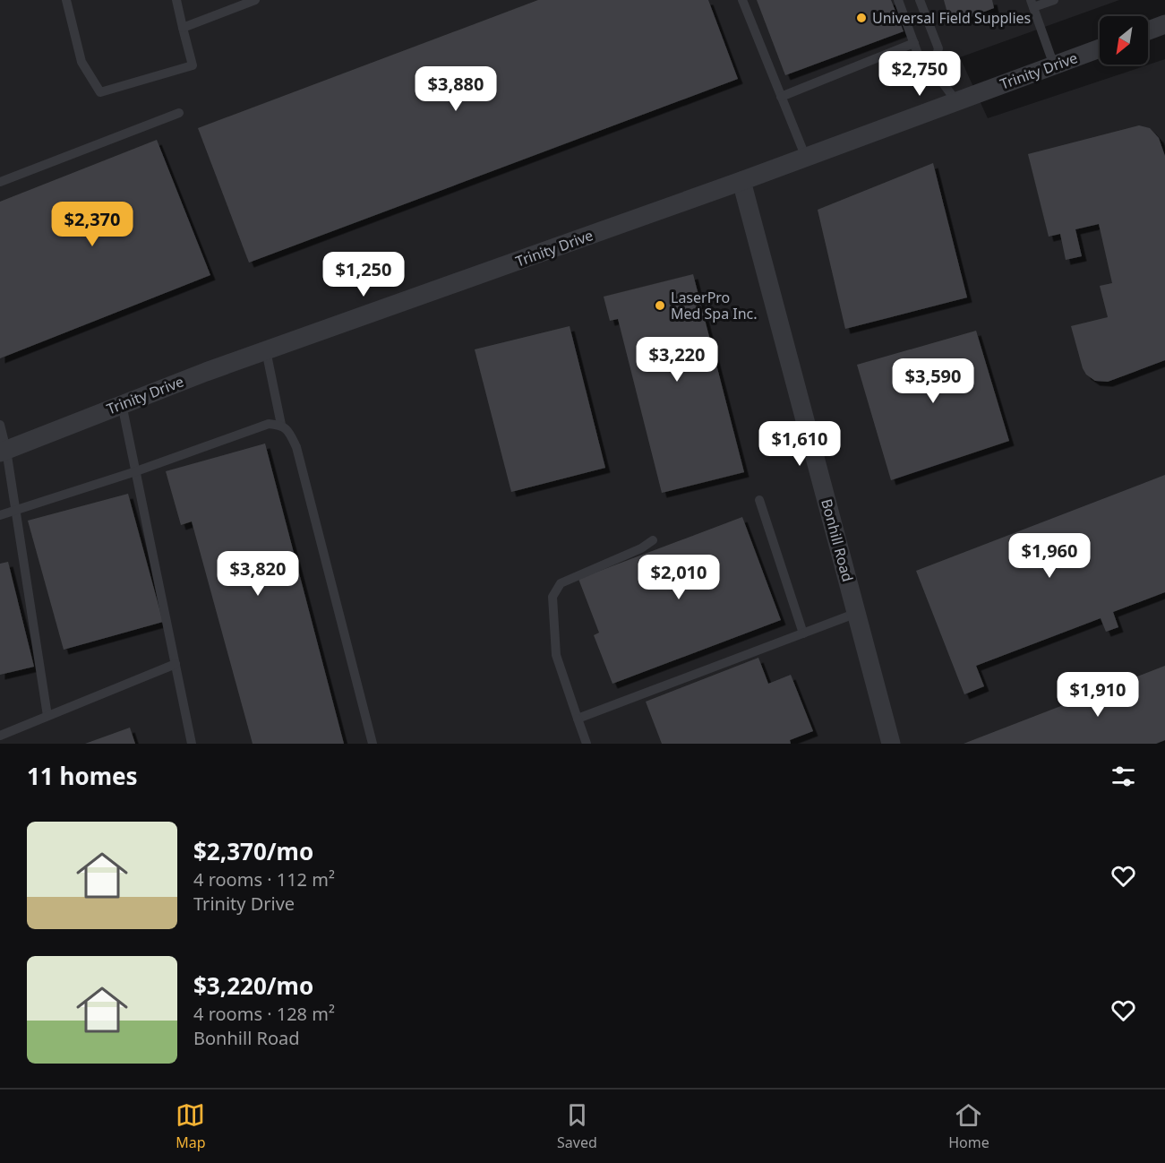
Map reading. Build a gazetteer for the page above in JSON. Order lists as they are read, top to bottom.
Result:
{
  "streets": {
    "street": ["Trinity Drive", "Bonhill Road"]
  },
  "crossings": [
    ["Trinity Drive", "Bonhill Road"]
  ],
  "places": ["Universal Field Supplies", "LaserPro Med Spa Inc."],
  "north": "bottom left",
  "page": {
    "price": [
      "$2,750",
      "$3,880",
      "$2,370",
      "$1,250",
      "$3,220",
      "$3,590",
      "$1,610",
      "$1,960",
      "$3,820",
      "$2,010",
      "$1,910"
    ],
    "heading": "11 homes",
    "list": [
      {
        "name": "$2,370/mo",
        "note": "4 rooms · 112 m² · Trinity Drive"
      },
      {
        "name": "$3,220/mo",
        "note": "4 rooms · 128 m² · Bonhill Road"
      }
    ],
    "tabs": ["Map", "Saved", "Home"]
  }
}
